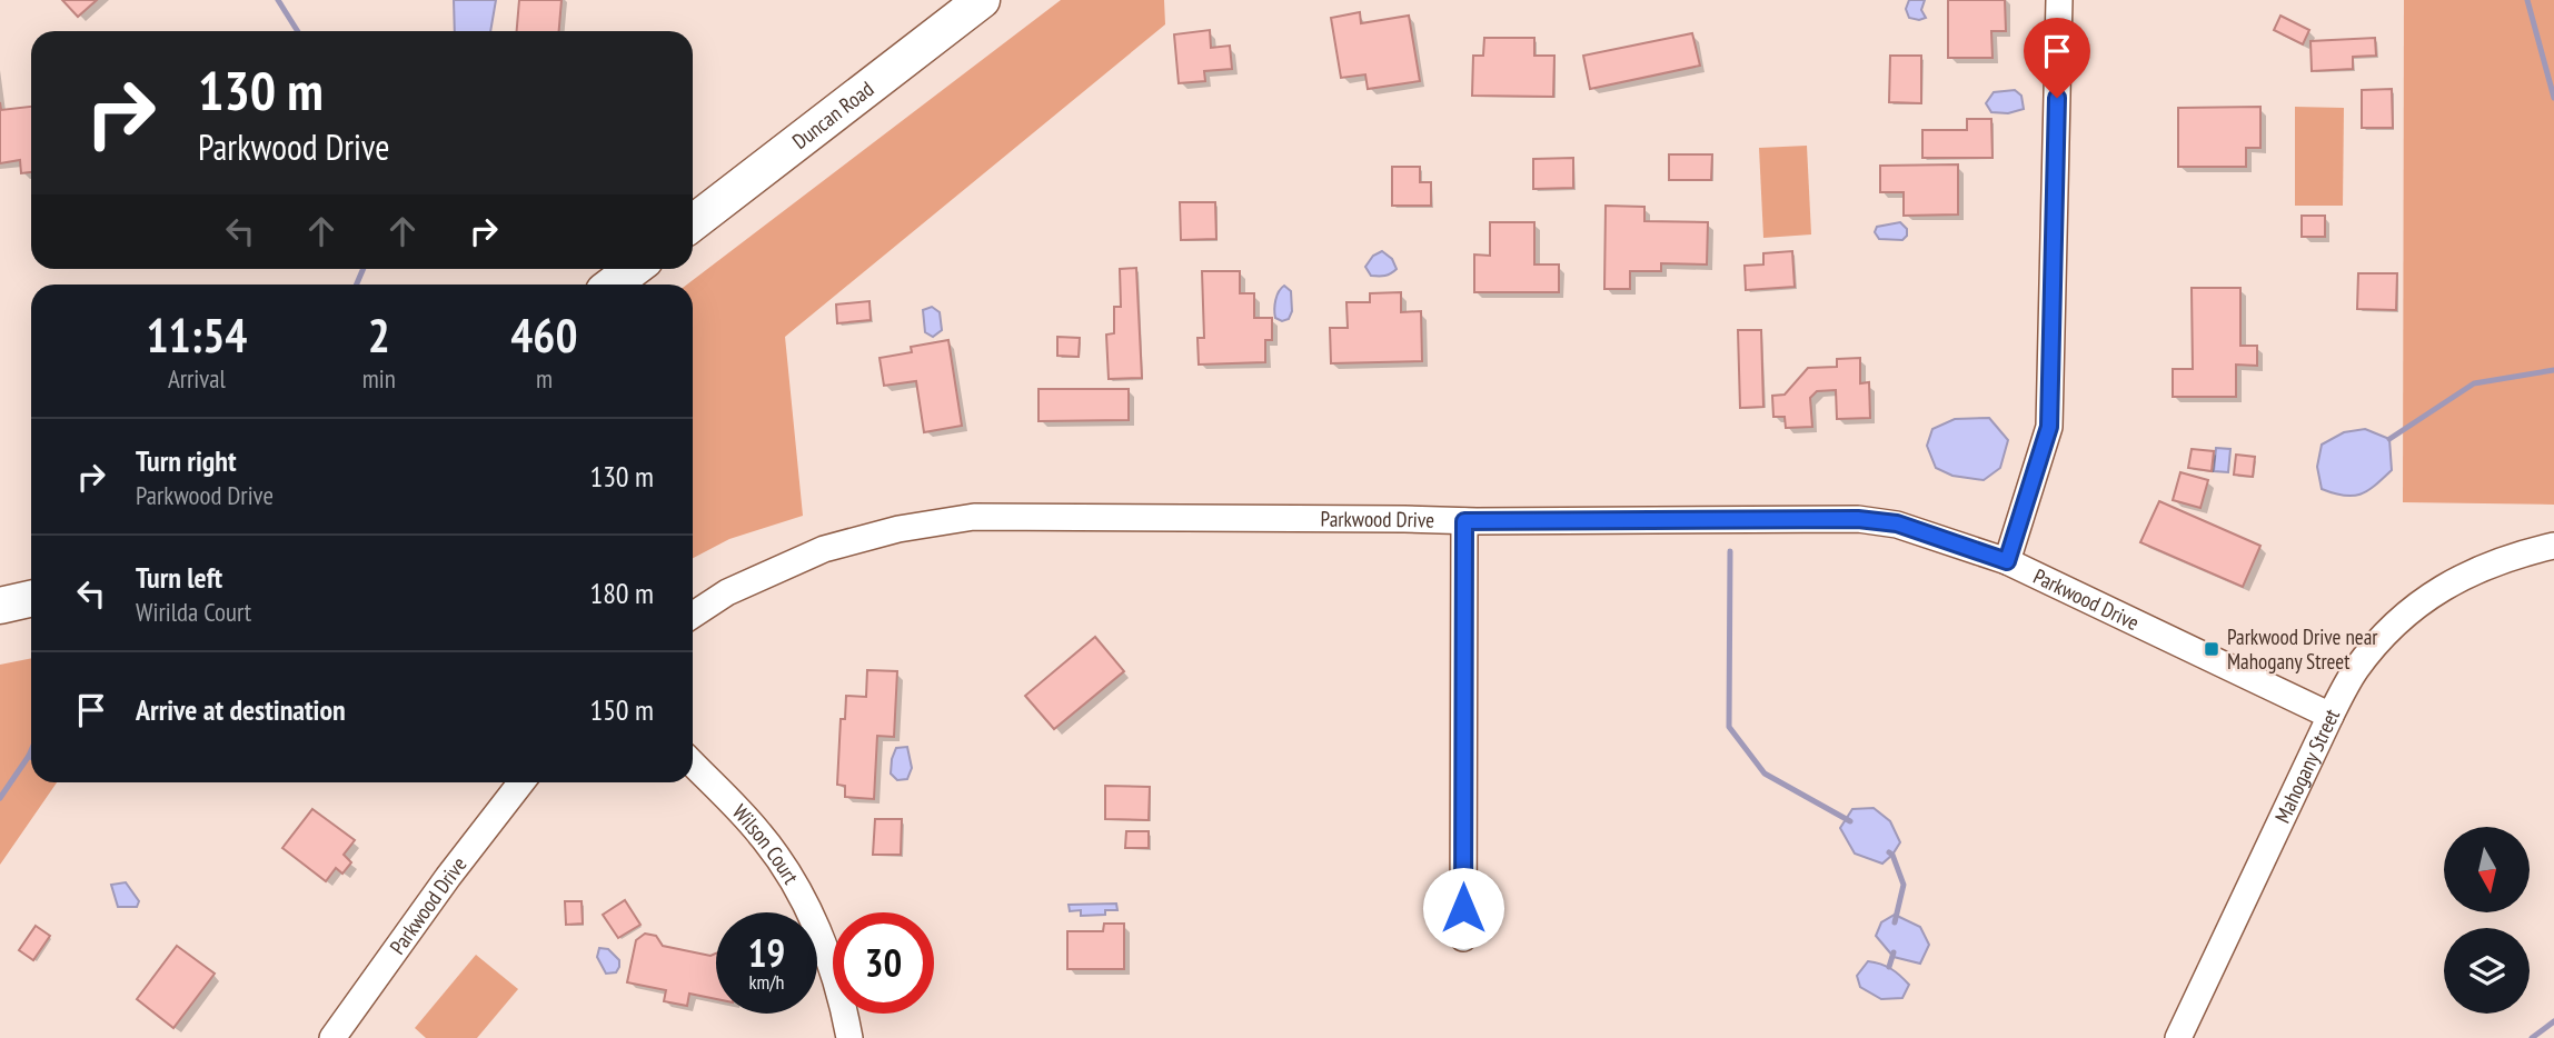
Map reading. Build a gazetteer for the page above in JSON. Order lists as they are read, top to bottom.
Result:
{
  "streets": {
    "highway": ["Duncan Road"],
    "street": ["Parkwood Drive", "Mahogany Street", "Wilson Court"]
  },
  "crossings": [
    ["Parkwood Drive", "Mahogany Street"]
  ],
  "places": {
    "transit": ["Parkwood Drive near Mahogany Street"]
  },
  "north": "bottom",
  "page": {
    "turn": ["130 m", "Parkwood Drive"],
    "eta": [
      "11:54",
      "Arrival",
      "2",
      "min",
      "460",
      "m"
    ],
    "list": [
      {
        "name": "Turn right",
        "note": "Parkwood Drive",
        "value": "130 m"
      },
      {
        "name": "Turn left",
        "note": "Wirilda Court",
        "value": "180 m"
      },
      {
        "name": "Arrive at destination",
        "value": "150 m"
      }
    ],
    "speed": "19 km/h",
    "limit": "30"
  }
}
